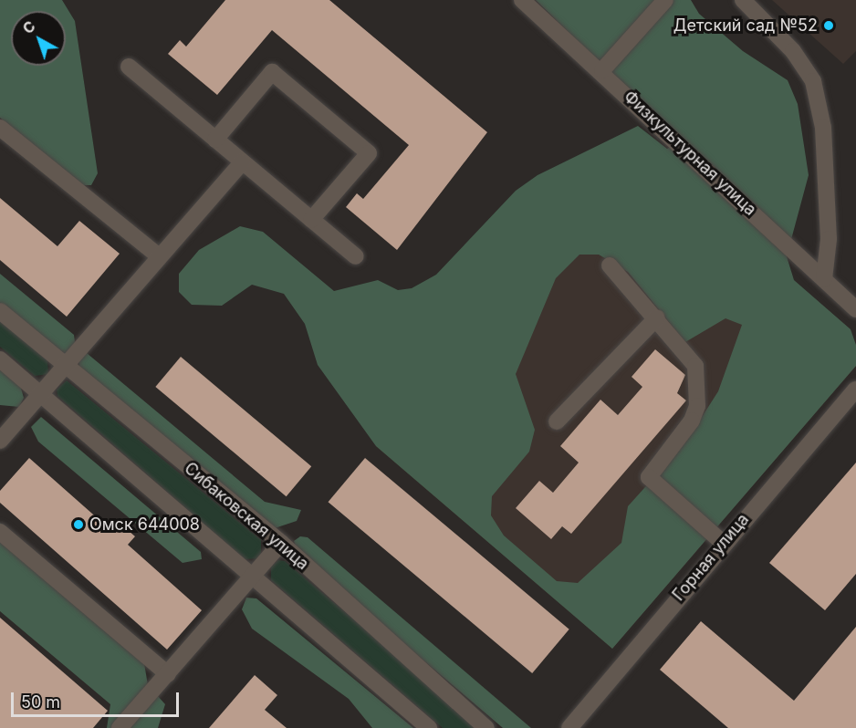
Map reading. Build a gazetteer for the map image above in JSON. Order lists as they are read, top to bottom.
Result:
{
  "streets": {
    "street": ["Физкультурная улица", "Сибаковская улица", "Горная улица"]
  },
  "places": ["Детский сад №52", "Омск 644008"],
  "scale_bar": "50 m",
  "north": "top left"
}
